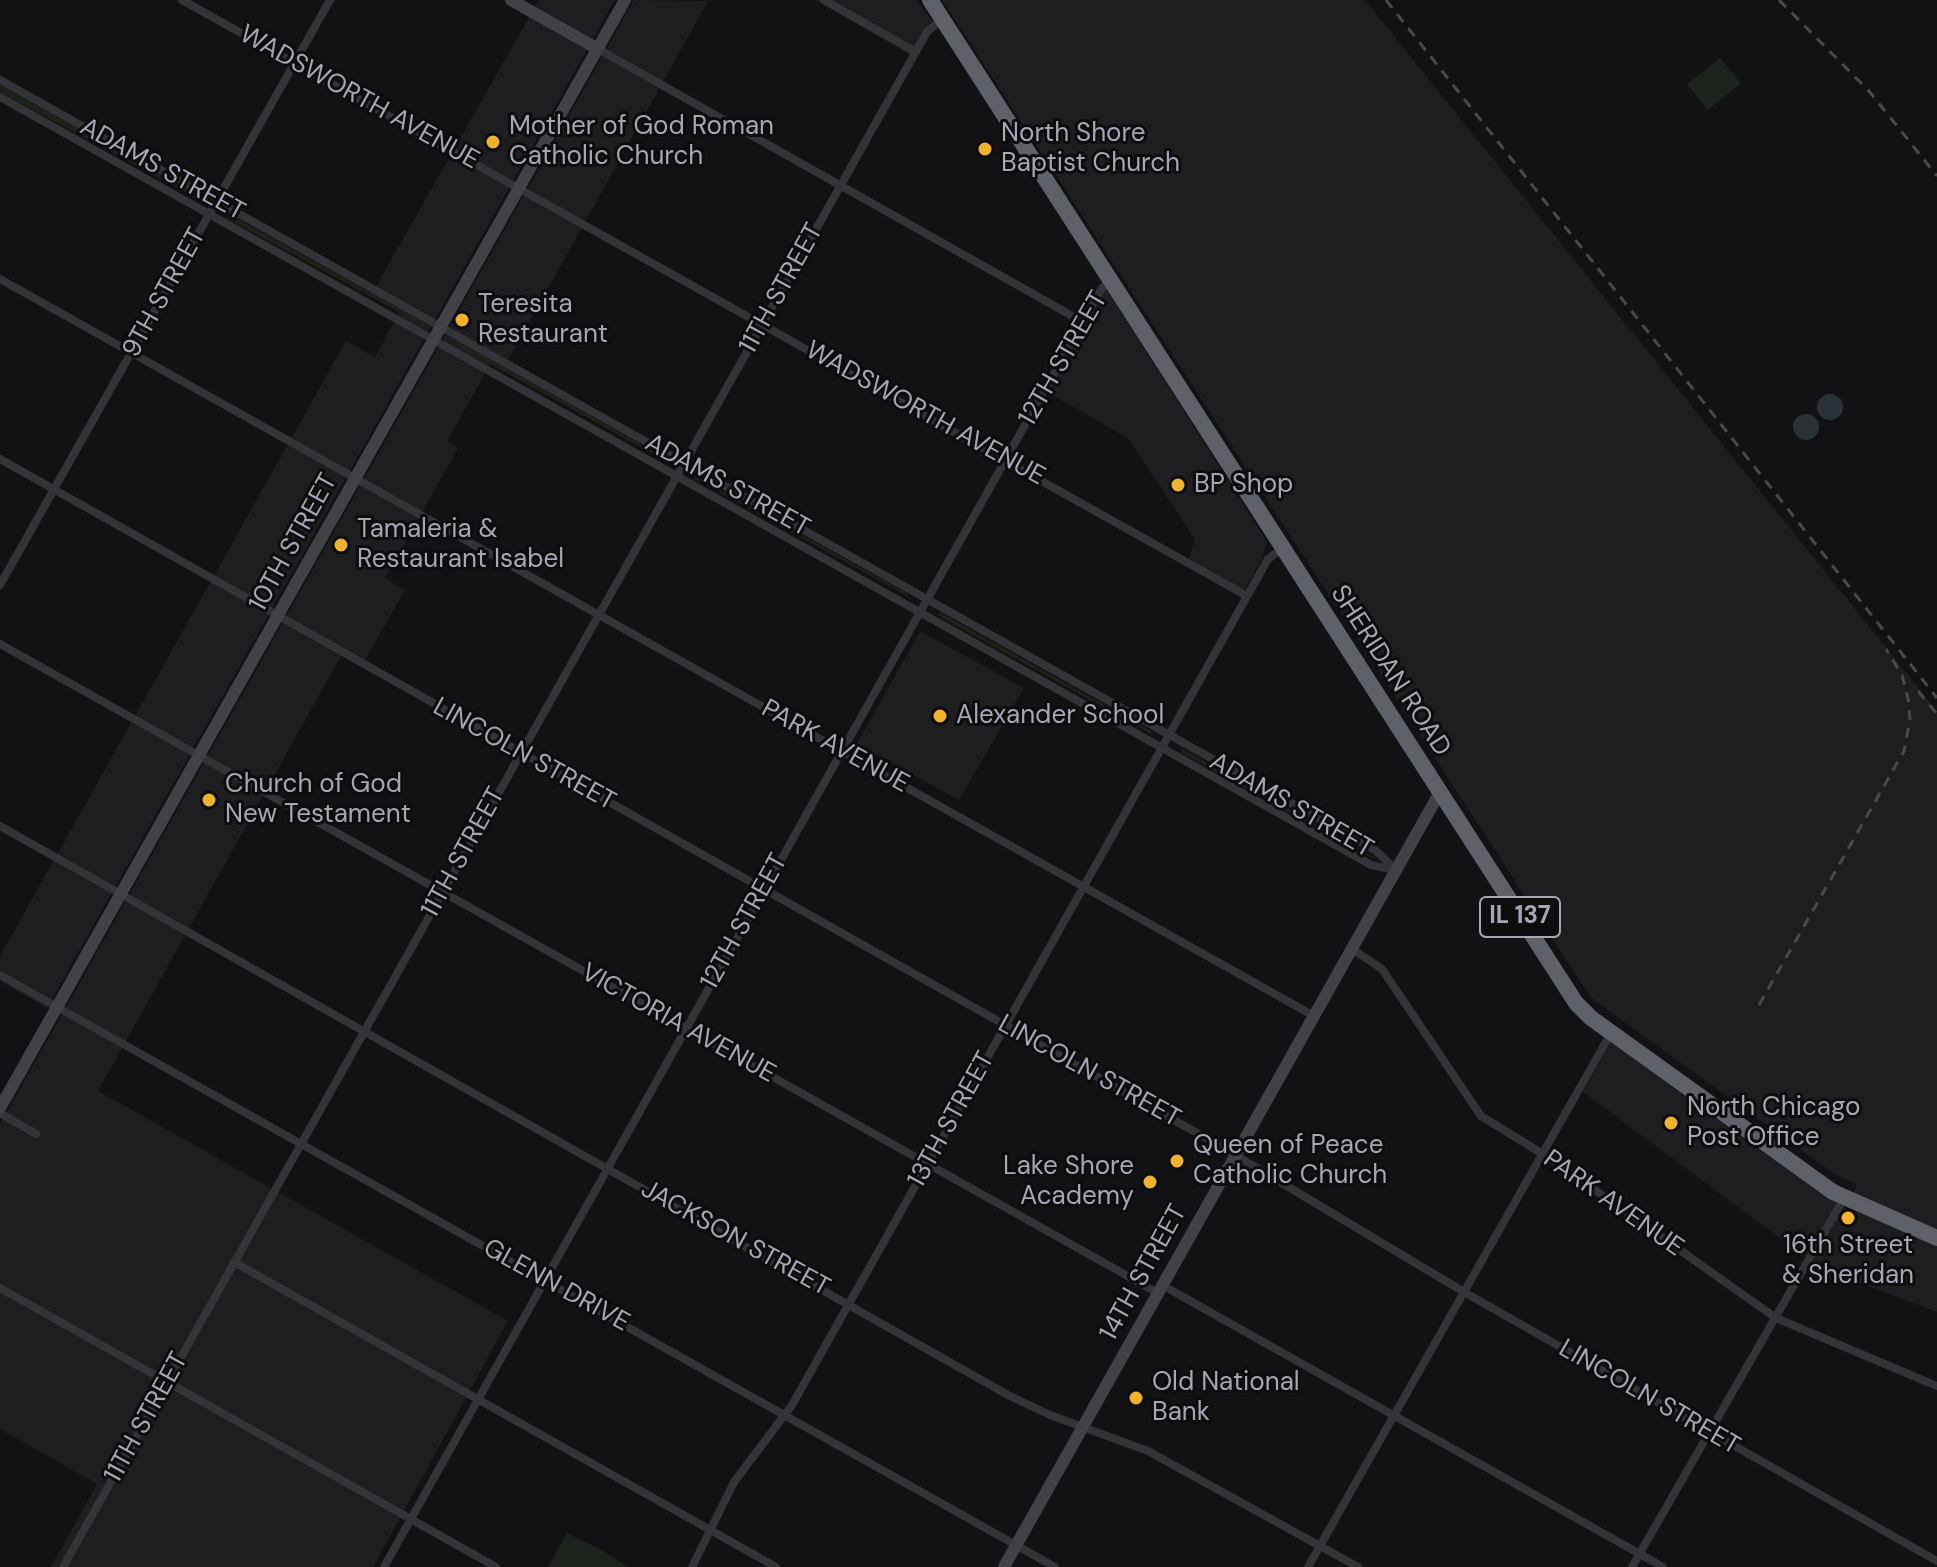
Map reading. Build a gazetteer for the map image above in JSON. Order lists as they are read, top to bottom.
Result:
{
  "streets": {
    "highway": ["SHERIDAN ROAD", "IL 137"],
    "street": [
      "WADSWORTH AVENUE",
      "ADAMS STREET",
      "11TH STREET",
      "9TH STREET",
      "12TH STREET",
      "10TH STREET",
      "PARK AVENUE",
      "LINCOLN STREET",
      "VICTORIA AVENUE",
      "13TH STREET",
      "JACKSON STREET",
      "14TH STREET",
      "GLENN DRIVE"
    ]
  },
  "crossings": [
    ["WADSWORTH AVENUE", "11TH STREET"],
    ["WADSWORTH AVENUE", "9TH STREET"],
    ["WADSWORTH AVENUE", "12TH STREET"],
    ["WADSWORTH AVENUE", "10TH STREET"],
    ["WADSWORTH AVENUE", "13TH STREET"],
    ["ADAMS STREET", "11TH STREET"],
    ["ADAMS STREET", "9TH STREET"],
    ["ADAMS STREET", "12TH STREET"],
    ["ADAMS STREET", "10TH STREET"],
    ["ADAMS STREET", "13TH STREET"],
    ["ADAMS STREET", "14TH STREET"],
    ["11TH STREET", "SHERIDAN ROAD"],
    ["11TH STREET", "PARK AVENUE"],
    ["11TH STREET", "LINCOLN STREET"],
    ["11TH STREET", "VICTORIA AVENUE"],
    ["11TH STREET", "JACKSON STREET"],
    ["11TH STREET", "GLENN DRIVE"],
    ["9TH STREET", "PARK AVENUE"],
    ["9TH STREET", "LINCOLN STREET"],
    ["12TH STREET", "SHERIDAN ROAD"],
    ["12TH STREET", "PARK AVENUE"],
    ["12TH STREET", "LINCOLN STREET"],
    ["12TH STREET", "VICTORIA AVENUE"],
    ["12TH STREET", "JACKSON STREET"],
    ["12TH STREET", "GLENN DRIVE"],
    ["10TH STREET", "PARK AVENUE"],
    ["10TH STREET", "LINCOLN STREET"],
    ["10TH STREET", "VICTORIA AVENUE"],
    ["10TH STREET", "JACKSON STREET"],
    ["10TH STREET", "GLENN DRIVE"],
    ["SHERIDAN ROAD", "13TH STREET"],
    ["SHERIDAN ROAD", "14TH STREET"],
    ["PARK AVENUE", "13TH STREET"],
    ["PARK AVENUE", "14TH STREET"],
    ["LINCOLN STREET", "13TH STREET"],
    ["LINCOLN STREET", "14TH STREET"],
    ["VICTORIA AVENUE", "13TH STREET"],
    ["VICTORIA AVENUE", "14TH STREET"],
    ["13TH STREET", "JACKSON STREET"],
    ["13TH STREET", "GLENN DRIVE"],
    ["JACKSON STREET", "14TH STREET"],
    ["14TH STREET", "GLENN DRIVE"]
  ],
  "places": [
    "Mother of God Roman Catholic Church",
    "North Shore Baptist Church",
    "Teresita Restaurant",
    "BP Shop",
    "Tamaleria & Restaurant Isabel",
    "Alexander School",
    "Church of God New Testament",
    "North Chicago Post Office",
    "Queen of Peace Catholic Church",
    "Lake Shore Academy",
    "16th Street & Sheridan",
    "Old National Bank"
  ]
}
